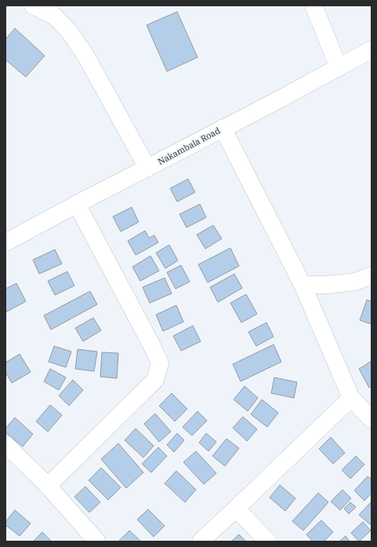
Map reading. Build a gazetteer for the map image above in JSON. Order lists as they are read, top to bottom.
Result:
{
  "streets": {
    "street": ["Nakambala Road"]
  }
}
